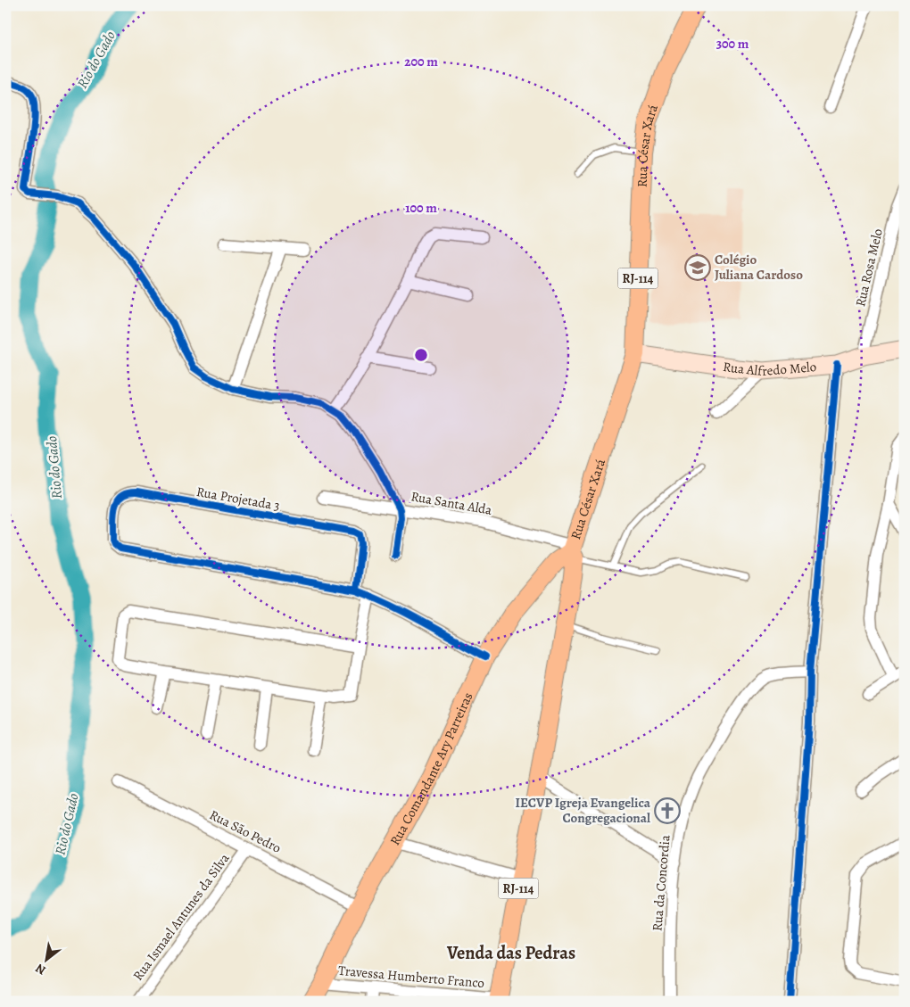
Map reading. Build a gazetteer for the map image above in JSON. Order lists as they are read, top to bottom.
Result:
{
  "streets": {
    "main road": ["Rua César Xará", "RJ-114", "Rua Comandante Ary Parreiras"],
    "street": [
      "Rua Rosa Melo",
      "Rua Alfredo Melo",
      "Rua Projetada 3",
      "Rua Santa Alda",
      "Rua São Pedro",
      "Rua da Concordia",
      "Rua Ismael Antunes da Silva",
      "Travessa Humberto Franco"
    ]
  },
  "crossings": [
    ["Rua César Xará", "Rua Alfredo Melo"],
    ["Rua César Xará", "Rua Santa Alda"],
    ["Rua César Xará", "Rua Comandante Ary Parreiras"],
    ["Rua César Xará", "Travessa Humberto Franco"],
    ["Rua Rosa Melo", "Rua Alfredo Melo"],
    ["Rua Santa Alda", "Rua Comandante Ary Parreiras"],
    ["Rua Comandante Ary Parreiras", "Rua São Pedro"],
    ["Rua Comandante Ary Parreiras", "Travessa Humberto Franco"],
    ["Rua São Pedro", "Rua Ismael Antunes da Silva"]
  ],
  "districts": ["Venda das Pedras"],
  "water": ["Rio do Gado"],
  "places": {
    "school or university": ["Colégio Juliana Cardoso"],
    "church": ["IECVP Igreja Evangelica Congregacional"]
  },
  "north": "bottom left",
  "rings": ["300 m", "200 m", "100 m"]
}
